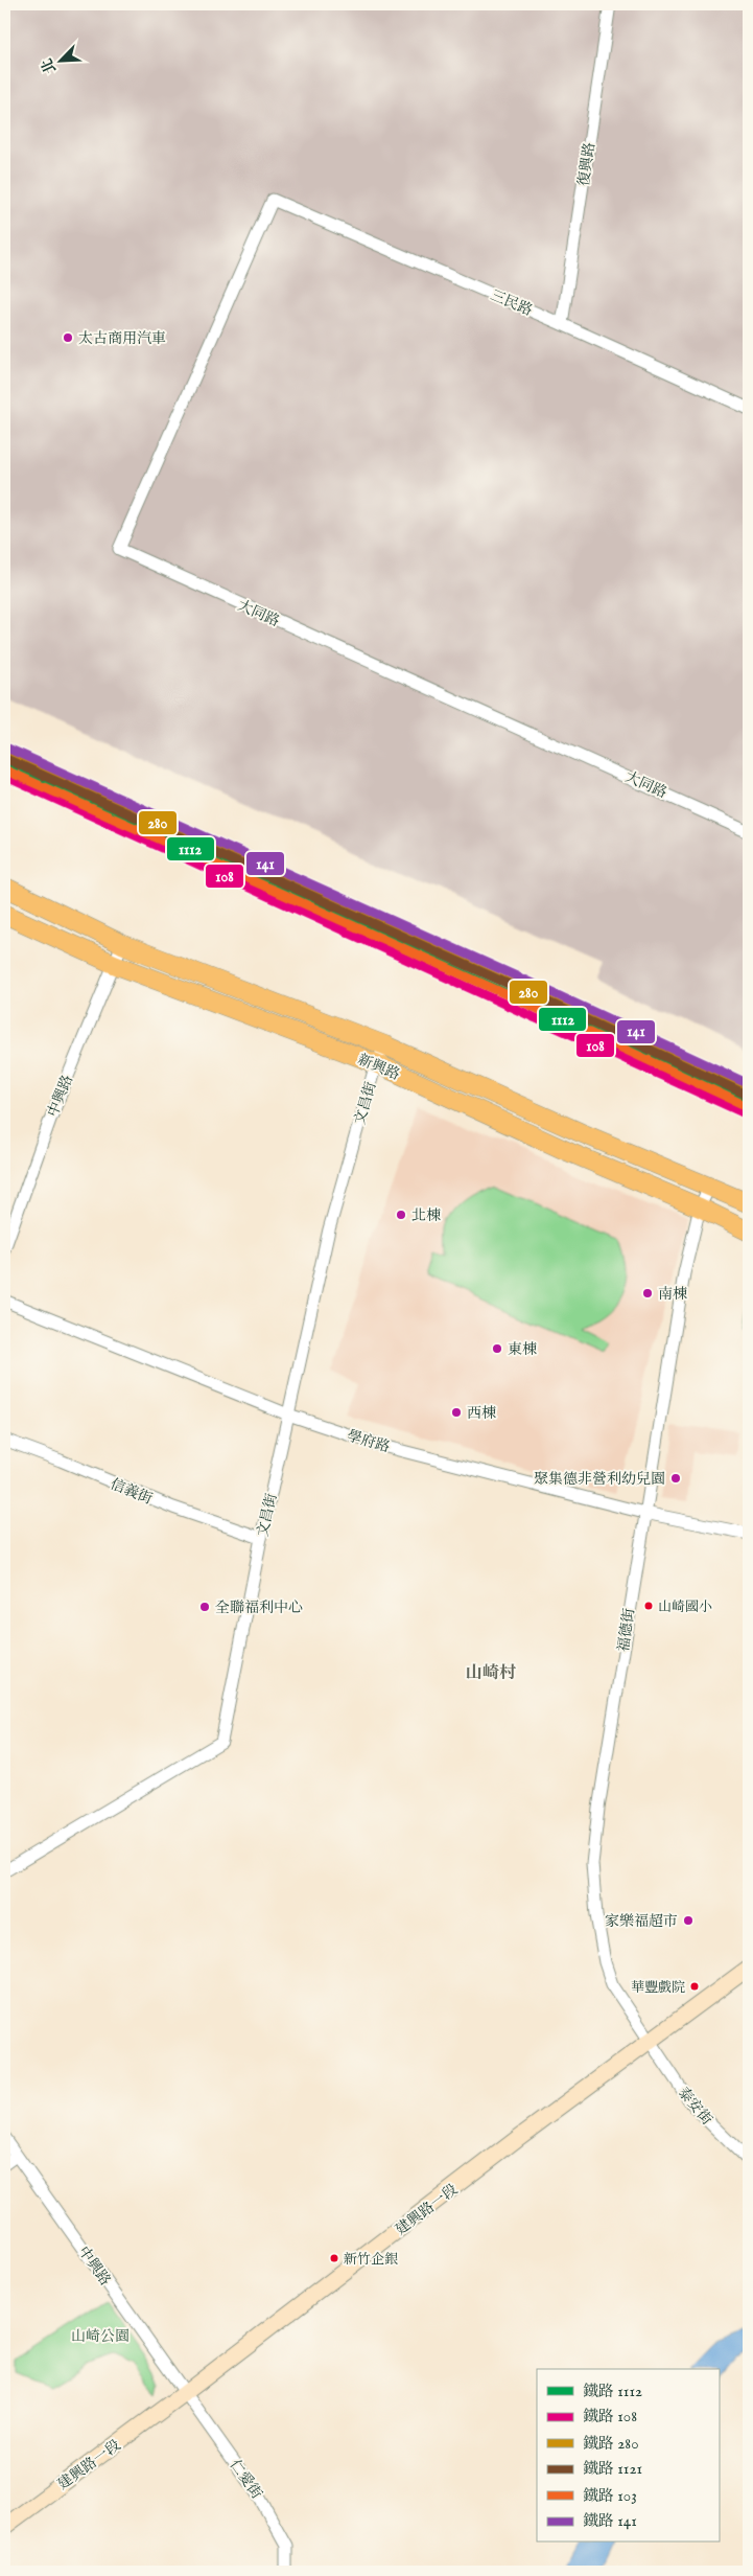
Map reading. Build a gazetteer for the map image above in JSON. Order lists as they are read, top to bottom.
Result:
{
  "streets": {
    "main road": ["新興路"],
    "street": [
      "復興路",
      "三民路",
      "大同路",
      "中興路",
      "文昌街",
      "學府路",
      "信義街",
      "福德街",
      "泰安街",
      "建興路一段",
      "仁愛街"
    ]
  },
  "crossings": [
    ["復興路", "三民路"],
    ["三民路", "大同路"],
    ["新興路", "中興路"],
    ["新興路", "文昌街"],
    ["新興路", "福德街"],
    ["中興路", "建興路一段"],
    ["中興路", "仁愛街"],
    ["文昌街", "學府路"],
    ["文昌街", "信義街"],
    ["學府路", "福德街"],
    ["福德街", "泰安街"],
    ["福德街", "建興路一段"],
    ["泰安街", "建興路一段"],
    ["建興路一段", "仁愛街"]
  ],
  "districts": ["山崎村"],
  "parks": ["山崎公園"],
  "places": [
    "太古商用汽車",
    "北棟",
    "南棟",
    "東棟",
    "西棟",
    "聚集德非營利幼兒園",
    "山崎國小",
    "全聯福利中心",
    "家樂福超市",
    "華豐戲院",
    "新竹企銀"
  ],
  "lines": [
    "rail line 141",
    "rail line 280",
    "rail line 1121",
    "rail line 1112",
    "rail line 103",
    "rail line 108"
  ],
  "legend": [
    "鐵路 1112",
    "鐵路 108",
    "鐵路 280",
    "鐵路 1121",
    "鐵路 103",
    "鐵路 141"
  ],
  "north": "bottom left"
}
